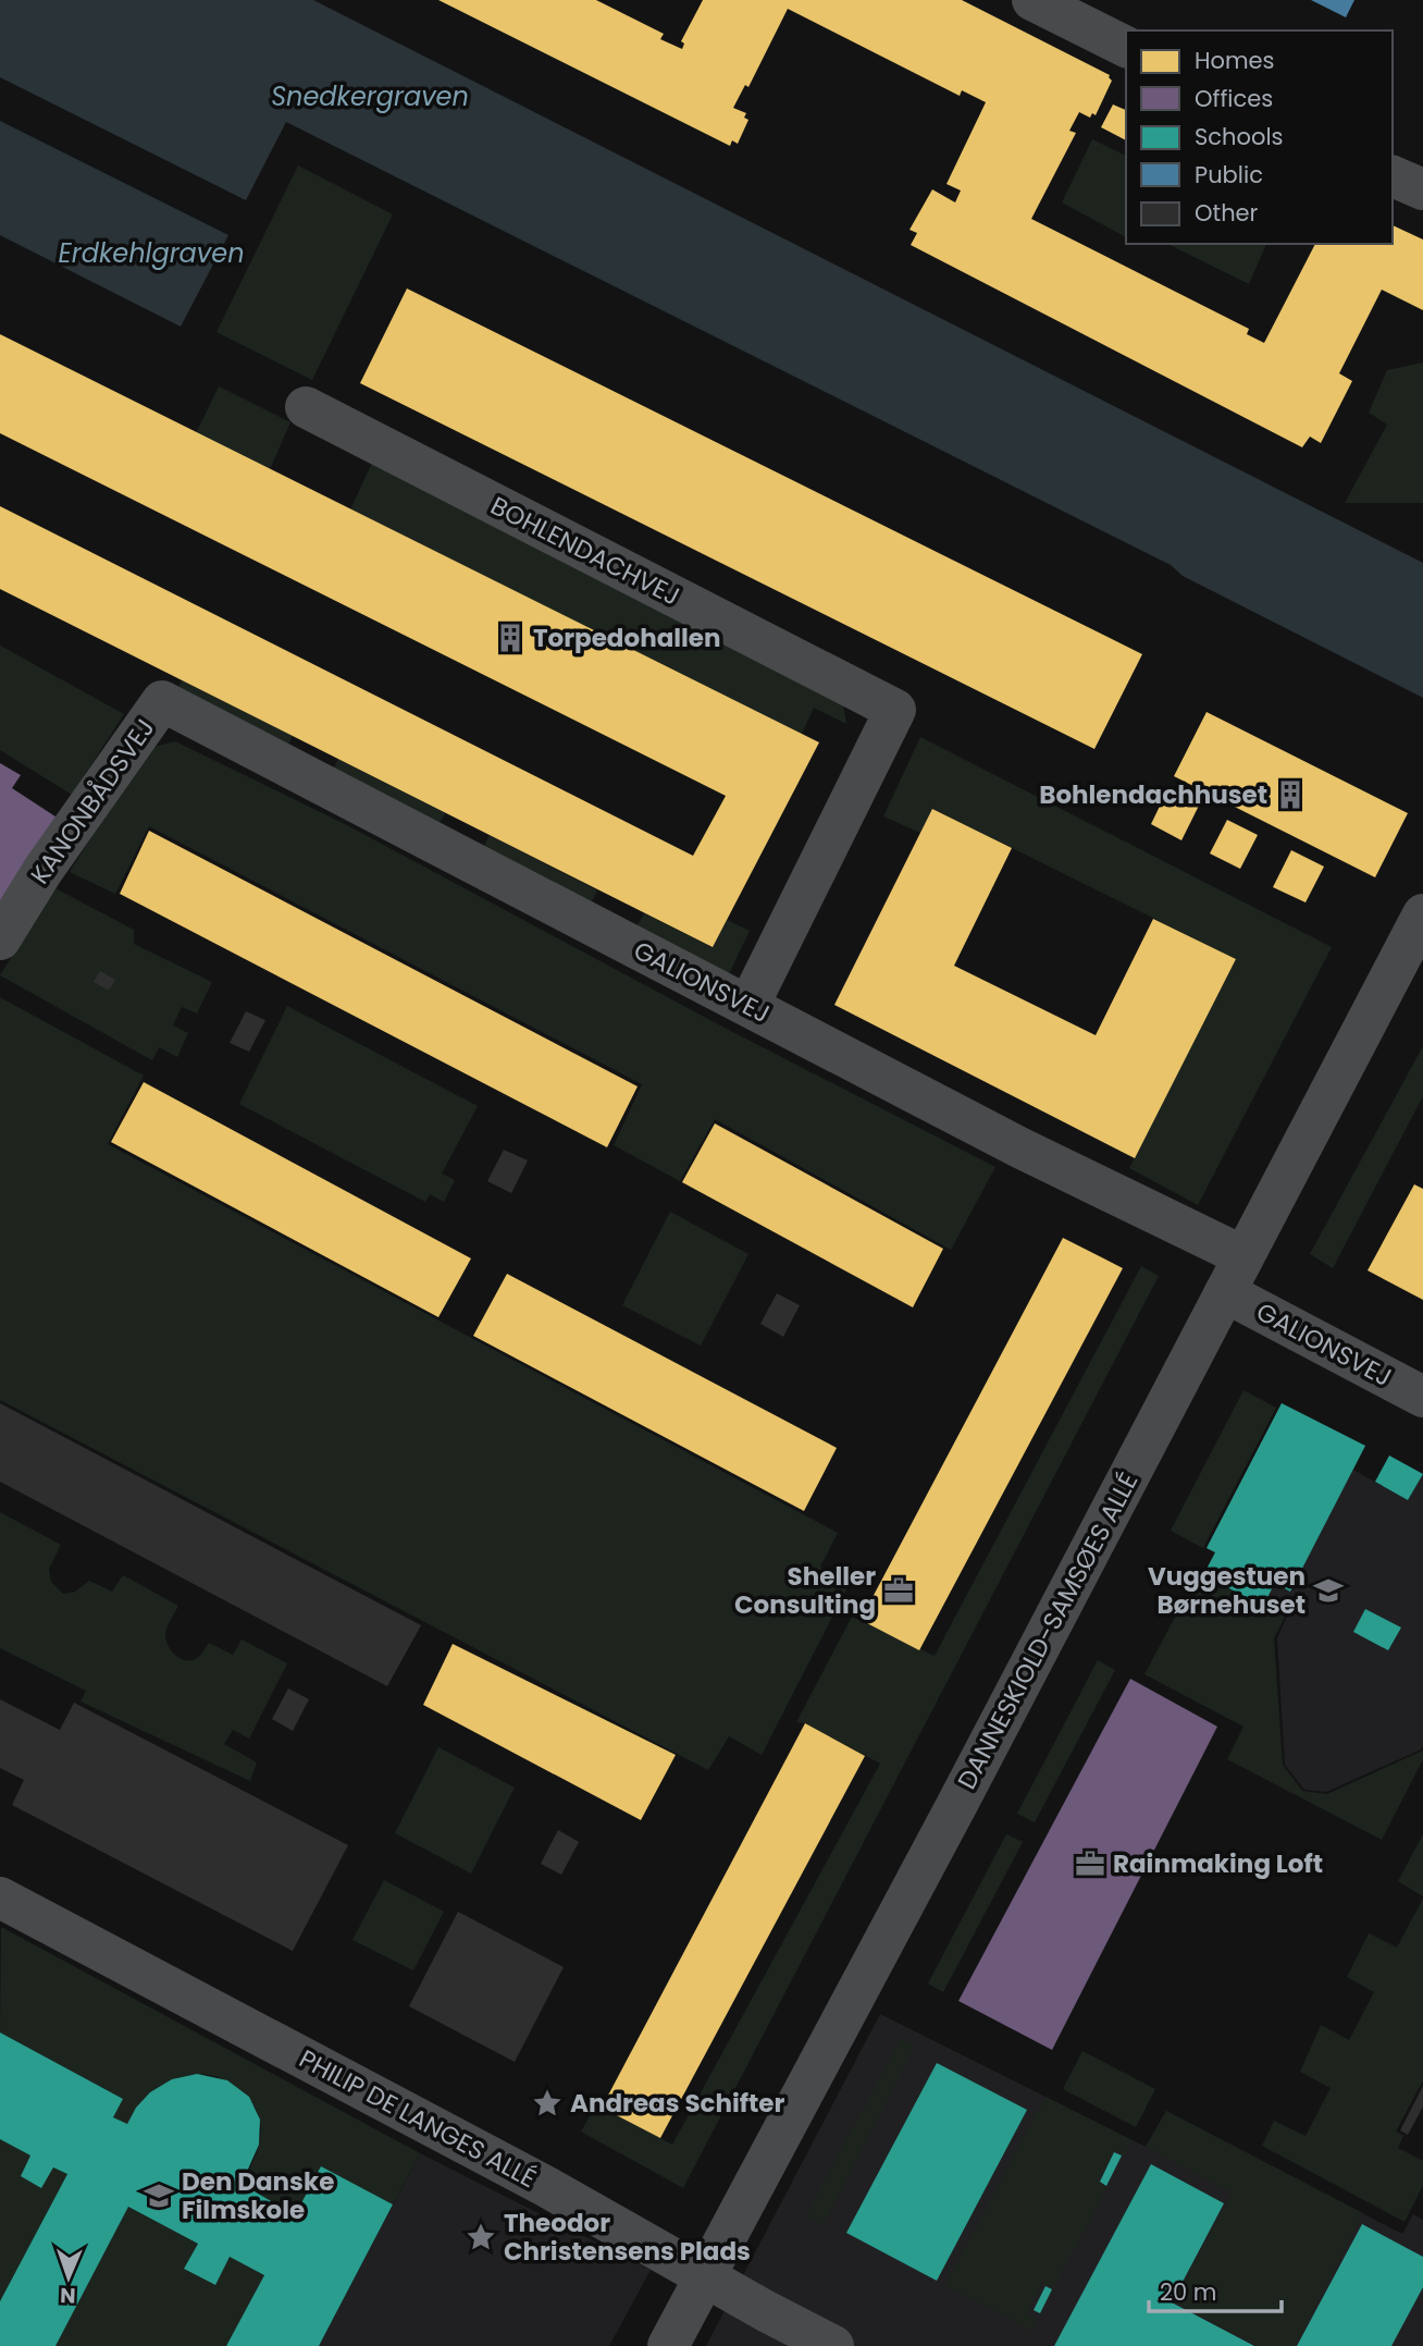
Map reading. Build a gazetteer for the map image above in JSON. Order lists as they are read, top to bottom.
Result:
{
  "streets": {
    "street": [
      "BOHLENDACHVEJ",
      "KANONBÅDSVEJ",
      "GALIONSVEJ",
      "DANNESKIOLD-SAMSØES ALLÉ",
      "PHILIP DE LANGES ALLÉ"
    ]
  },
  "crossings": [
    ["BOHLENDACHVEJ", "GALIONSVEJ"],
    ["KANONBÅDSVEJ", "GALIONSVEJ"],
    ["GALIONSVEJ", "DANNESKIOLD-SAMSØES ALLÉ"],
    ["DANNESKIOLD-SAMSØES ALLÉ", "PHILIP DE LANGES ALLÉ"]
  ],
  "water": ["Snedkergraven", "Erdkehlgraven"],
  "places": {
    "building": ["Torpedohallen", "Bohlendachhuset"],
    "office": ["Sheller Consulting", "Rainmaking Loft"],
    "school or university": ["Vuggestuen Børnehuset", "Den Danske Filmskole"],
    "place": ["Andreas Schifter", "Theodor Christensens Plads"]
  },
  "legend": [
    "Homes",
    "Offices",
    "Schools",
    "Public",
    "Other"
  ],
  "scale_bar": "20 m",
  "north": "bottom"
}
